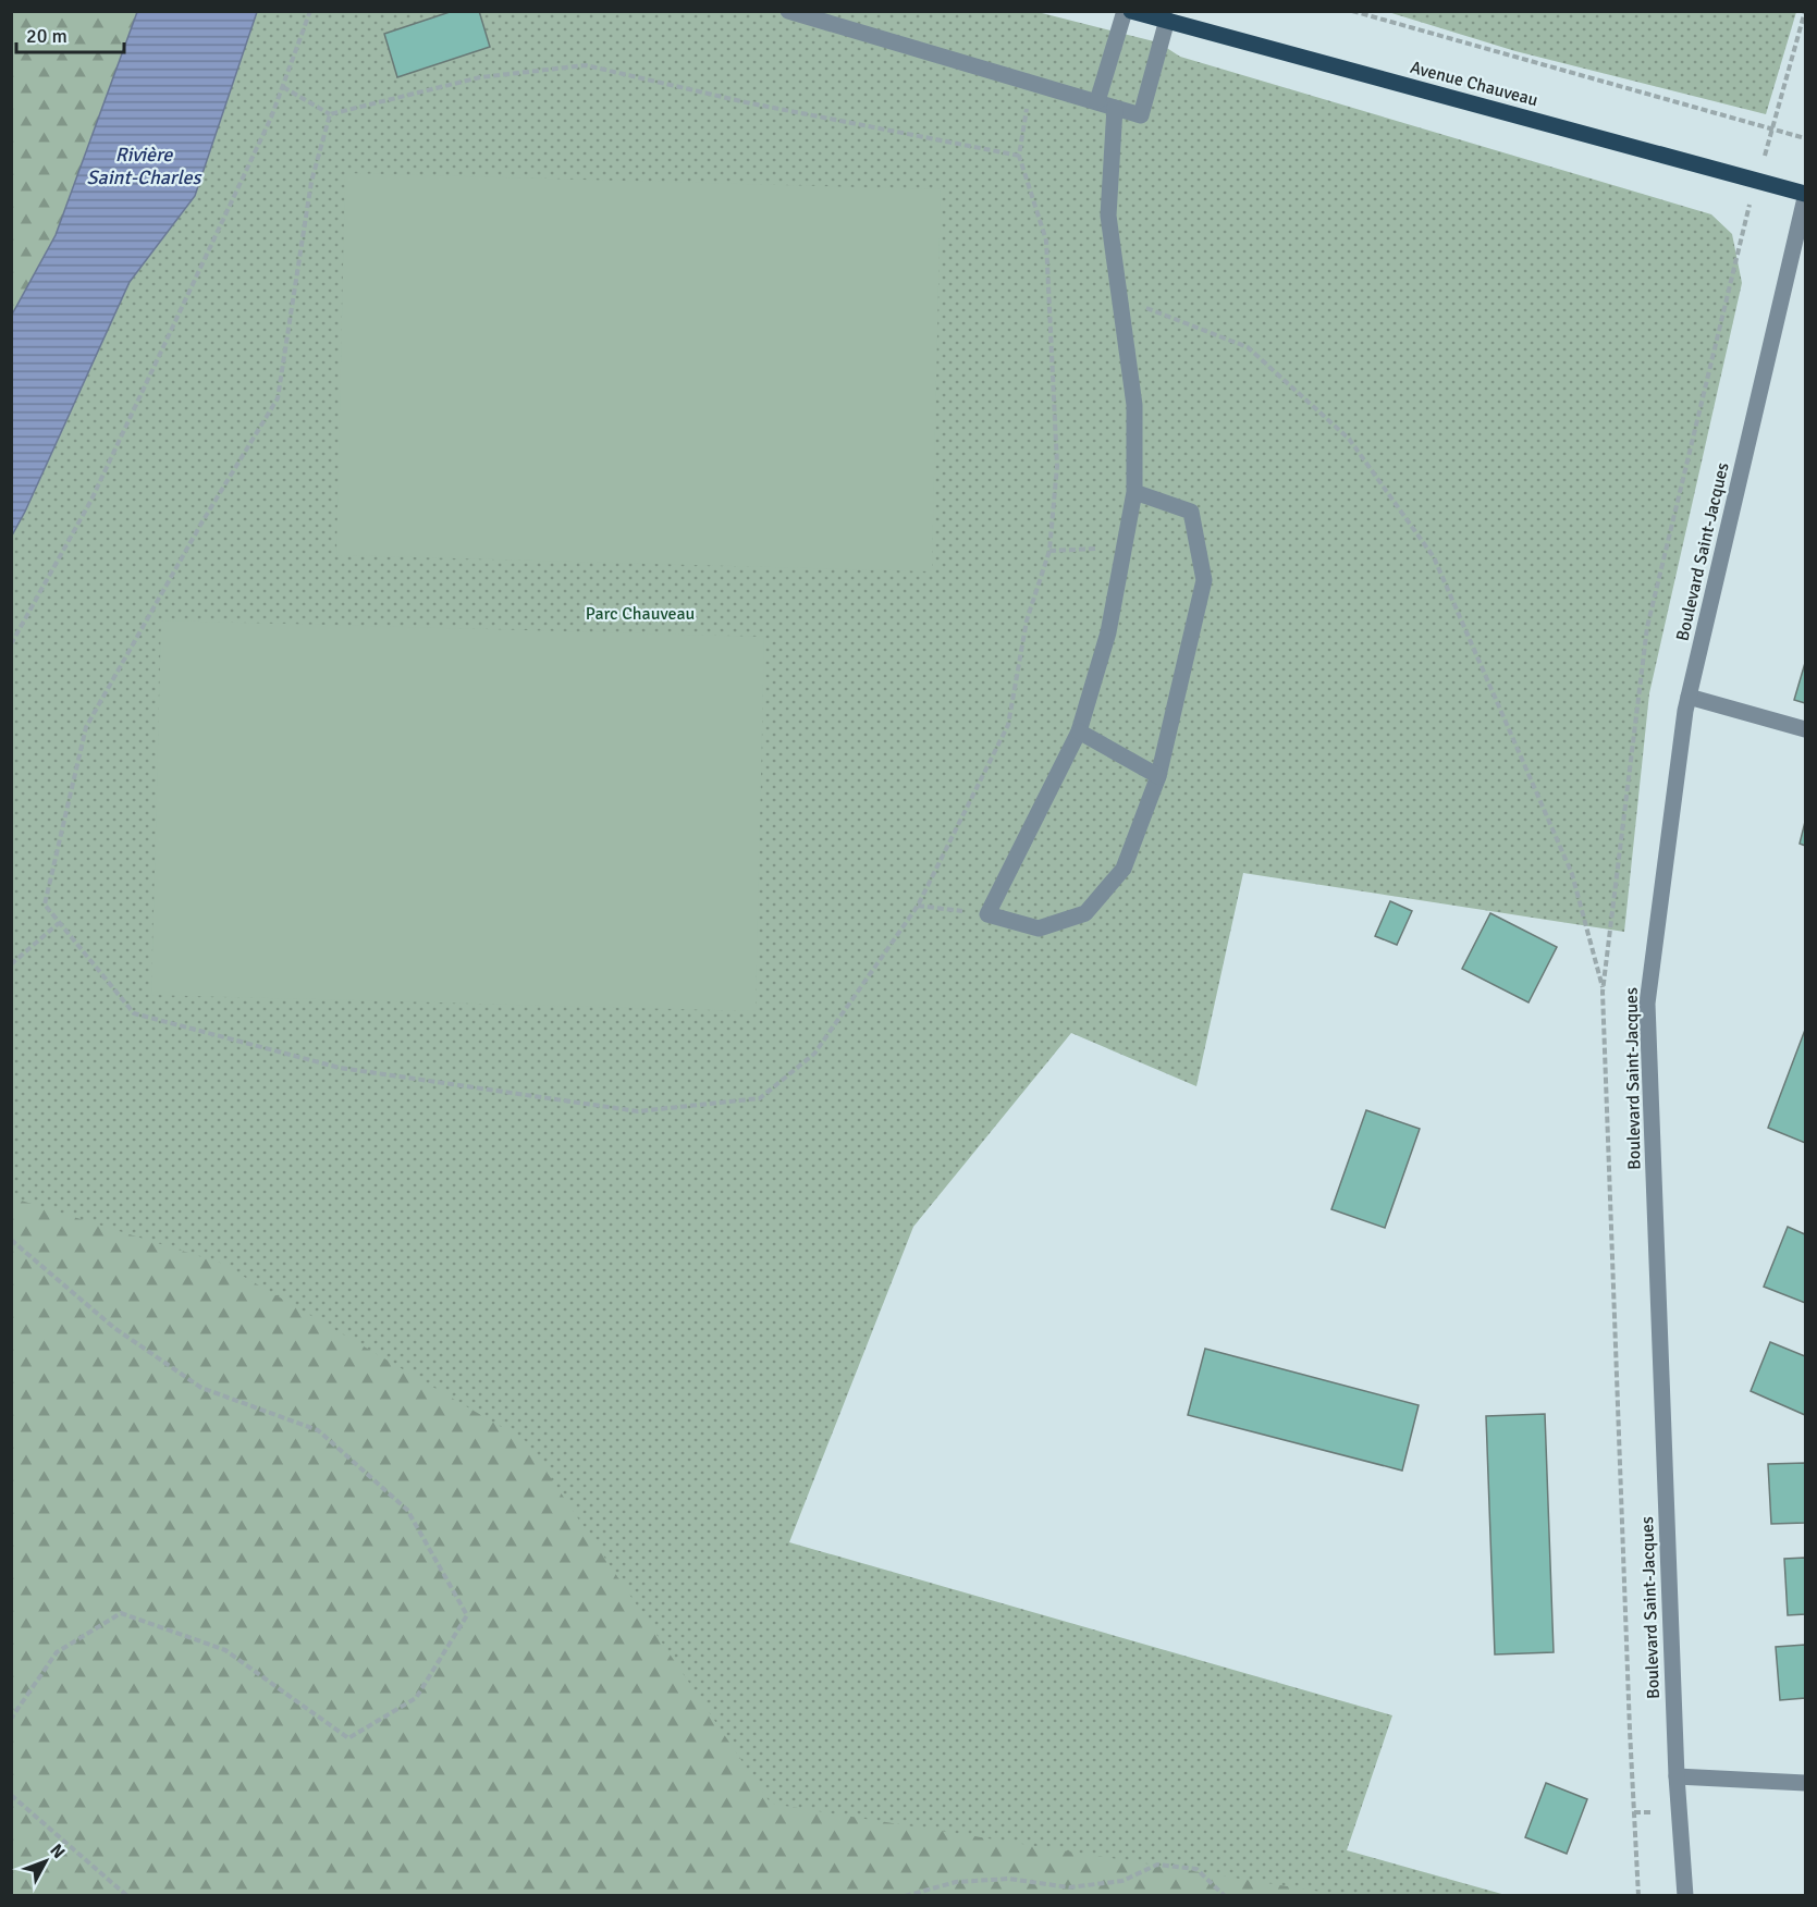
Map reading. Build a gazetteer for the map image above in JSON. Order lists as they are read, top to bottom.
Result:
{
  "streets": {
    "main road": ["Avenue Chauveau"],
    "street": ["Boulevard Saint-Jacques"]
  },
  "crossings": [
    ["Avenue Chauveau", "Boulevard Saint-Jacques"]
  ],
  "water": ["Rivière Saint-Charles"],
  "parks": ["Parc Chauveau"],
  "scale_bar": "20 m",
  "north": "top right"
}
